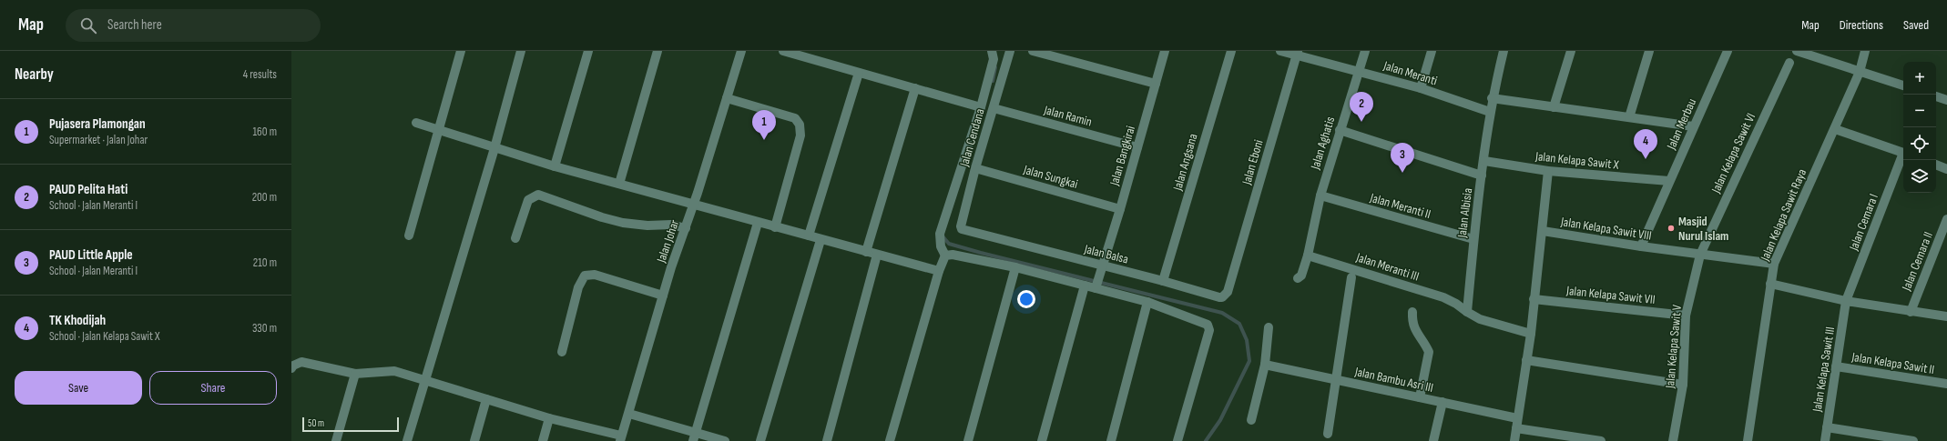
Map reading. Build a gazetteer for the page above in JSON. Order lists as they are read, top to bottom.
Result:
{
  "streets": {
    "street": [
      "Jalan Meranti",
      "Jalan Ramin",
      "Jalan Merbau",
      "Jalan Cendana",
      "Jalan Aghatis",
      "Jalan Kelapa Sawit VI",
      "Jalan Bangkirai",
      "Jalan Kelapa Sawit X",
      "Jalan Angsana",
      "Jalan Eboni",
      "Jalan Sungkai",
      "Jalan Meranti II",
      "Jalan Albisia",
      "Jalan Kelapa Sawit Raya",
      "Jalan Cemara I",
      "Jalan Kelapa Sawit VIII",
      "Jalan Johar",
      "Jalan Balsa",
      "Jalan Cemara II",
      "Jalan Meranti III",
      "Jalan Kelapa Sawit VII",
      "Jalan Kelapa Sawit V",
      "Jalan Kelapa Sawit II",
      "Jalan Kelapa Sawit III",
      "Jalan Bambu Asri III"
    ]
  },
  "crossings": [
    ["Jalan Meranti", "Jalan Aghatis"],
    ["Jalan Meranti", "Jalan Eboni"],
    ["Jalan Meranti", "Jalan Albisia"],
    ["Jalan Ramin", "Jalan Cendana"],
    ["Jalan Ramin", "Jalan Bangkirai"],
    ["Jalan Merbau", "Jalan Kelapa Sawit X"],
    ["Jalan Merbau", "Jalan Kelapa Sawit VIII"],
    ["Jalan Cendana", "Jalan Sungkai"],
    ["Jalan Cendana", "Jalan Balsa"],
    ["Jalan Aghatis", "Jalan Meranti II"],
    ["Jalan Aghatis", "Jalan Meranti III"],
    ["Jalan Kelapa Sawit VI", "Jalan Kelapa Sawit VIII"],
    ["Jalan Kelapa Sawit VI", "Jalan Kelapa Sawit V"],
    ["Jalan Bangkirai", "Jalan Sungkai"],
    ["Jalan Bangkirai", "Jalan Balsa"],
    ["Jalan Kelapa Sawit X", "Jalan Albisia"],
    ["Jalan Angsana", "Jalan Balsa"],
    ["Jalan Eboni", "Jalan Balsa"],
    ["Jalan Meranti II", "Jalan Albisia"],
    ["Jalan Albisia", "Jalan Meranti III"],
    ["Jalan Kelapa Sawit Raya", "Jalan Kelapa Sawit VIII"],
    ["Jalan Cemara I", "Jalan Kelapa Sawit III"],
    ["Jalan Kelapa Sawit VIII", "Jalan Kelapa Sawit V"],
    ["Jalan Kelapa Sawit VII", "Jalan Kelapa Sawit V"],
    ["Jalan Kelapa Sawit II", "Jalan Kelapa Sawit III"]
  ],
  "places": ["Masjid Nurul Islam"],
  "scale_bar": "50 m",
  "page": {
    "header": "Map",
    "search": "Search here",
    "nav": ["Map", "Directions", "Saved"],
    "heading": ["Nearby", "4 results"],
    "map_buttons": ["+", "−"],
    "pins": [
      "2",
      "1",
      "4",
      "3"
    ],
    "list": [
      {
        "mark": "1",
        "name": "Pujasera Plamongan",
        "note": "Supermarket · Jalan Johar",
        "value": "160 m"
      },
      {
        "mark": "2",
        "name": "PAUD Pelita Hati",
        "note": "School · Jalan Meranti I",
        "value": "200 m"
      },
      {
        "mark": "3",
        "name": "PAUD Little Apple",
        "note": "School · Jalan Meranti I",
        "value": "210 m"
      },
      {
        "mark": "4",
        "name": "TK Khodijah",
        "note": "School · Jalan Kelapa Sawit X",
        "value": "330 m"
      }
    ],
    "buttons": ["Save", "Share"],
    "scale": "50 m"
  }
}
